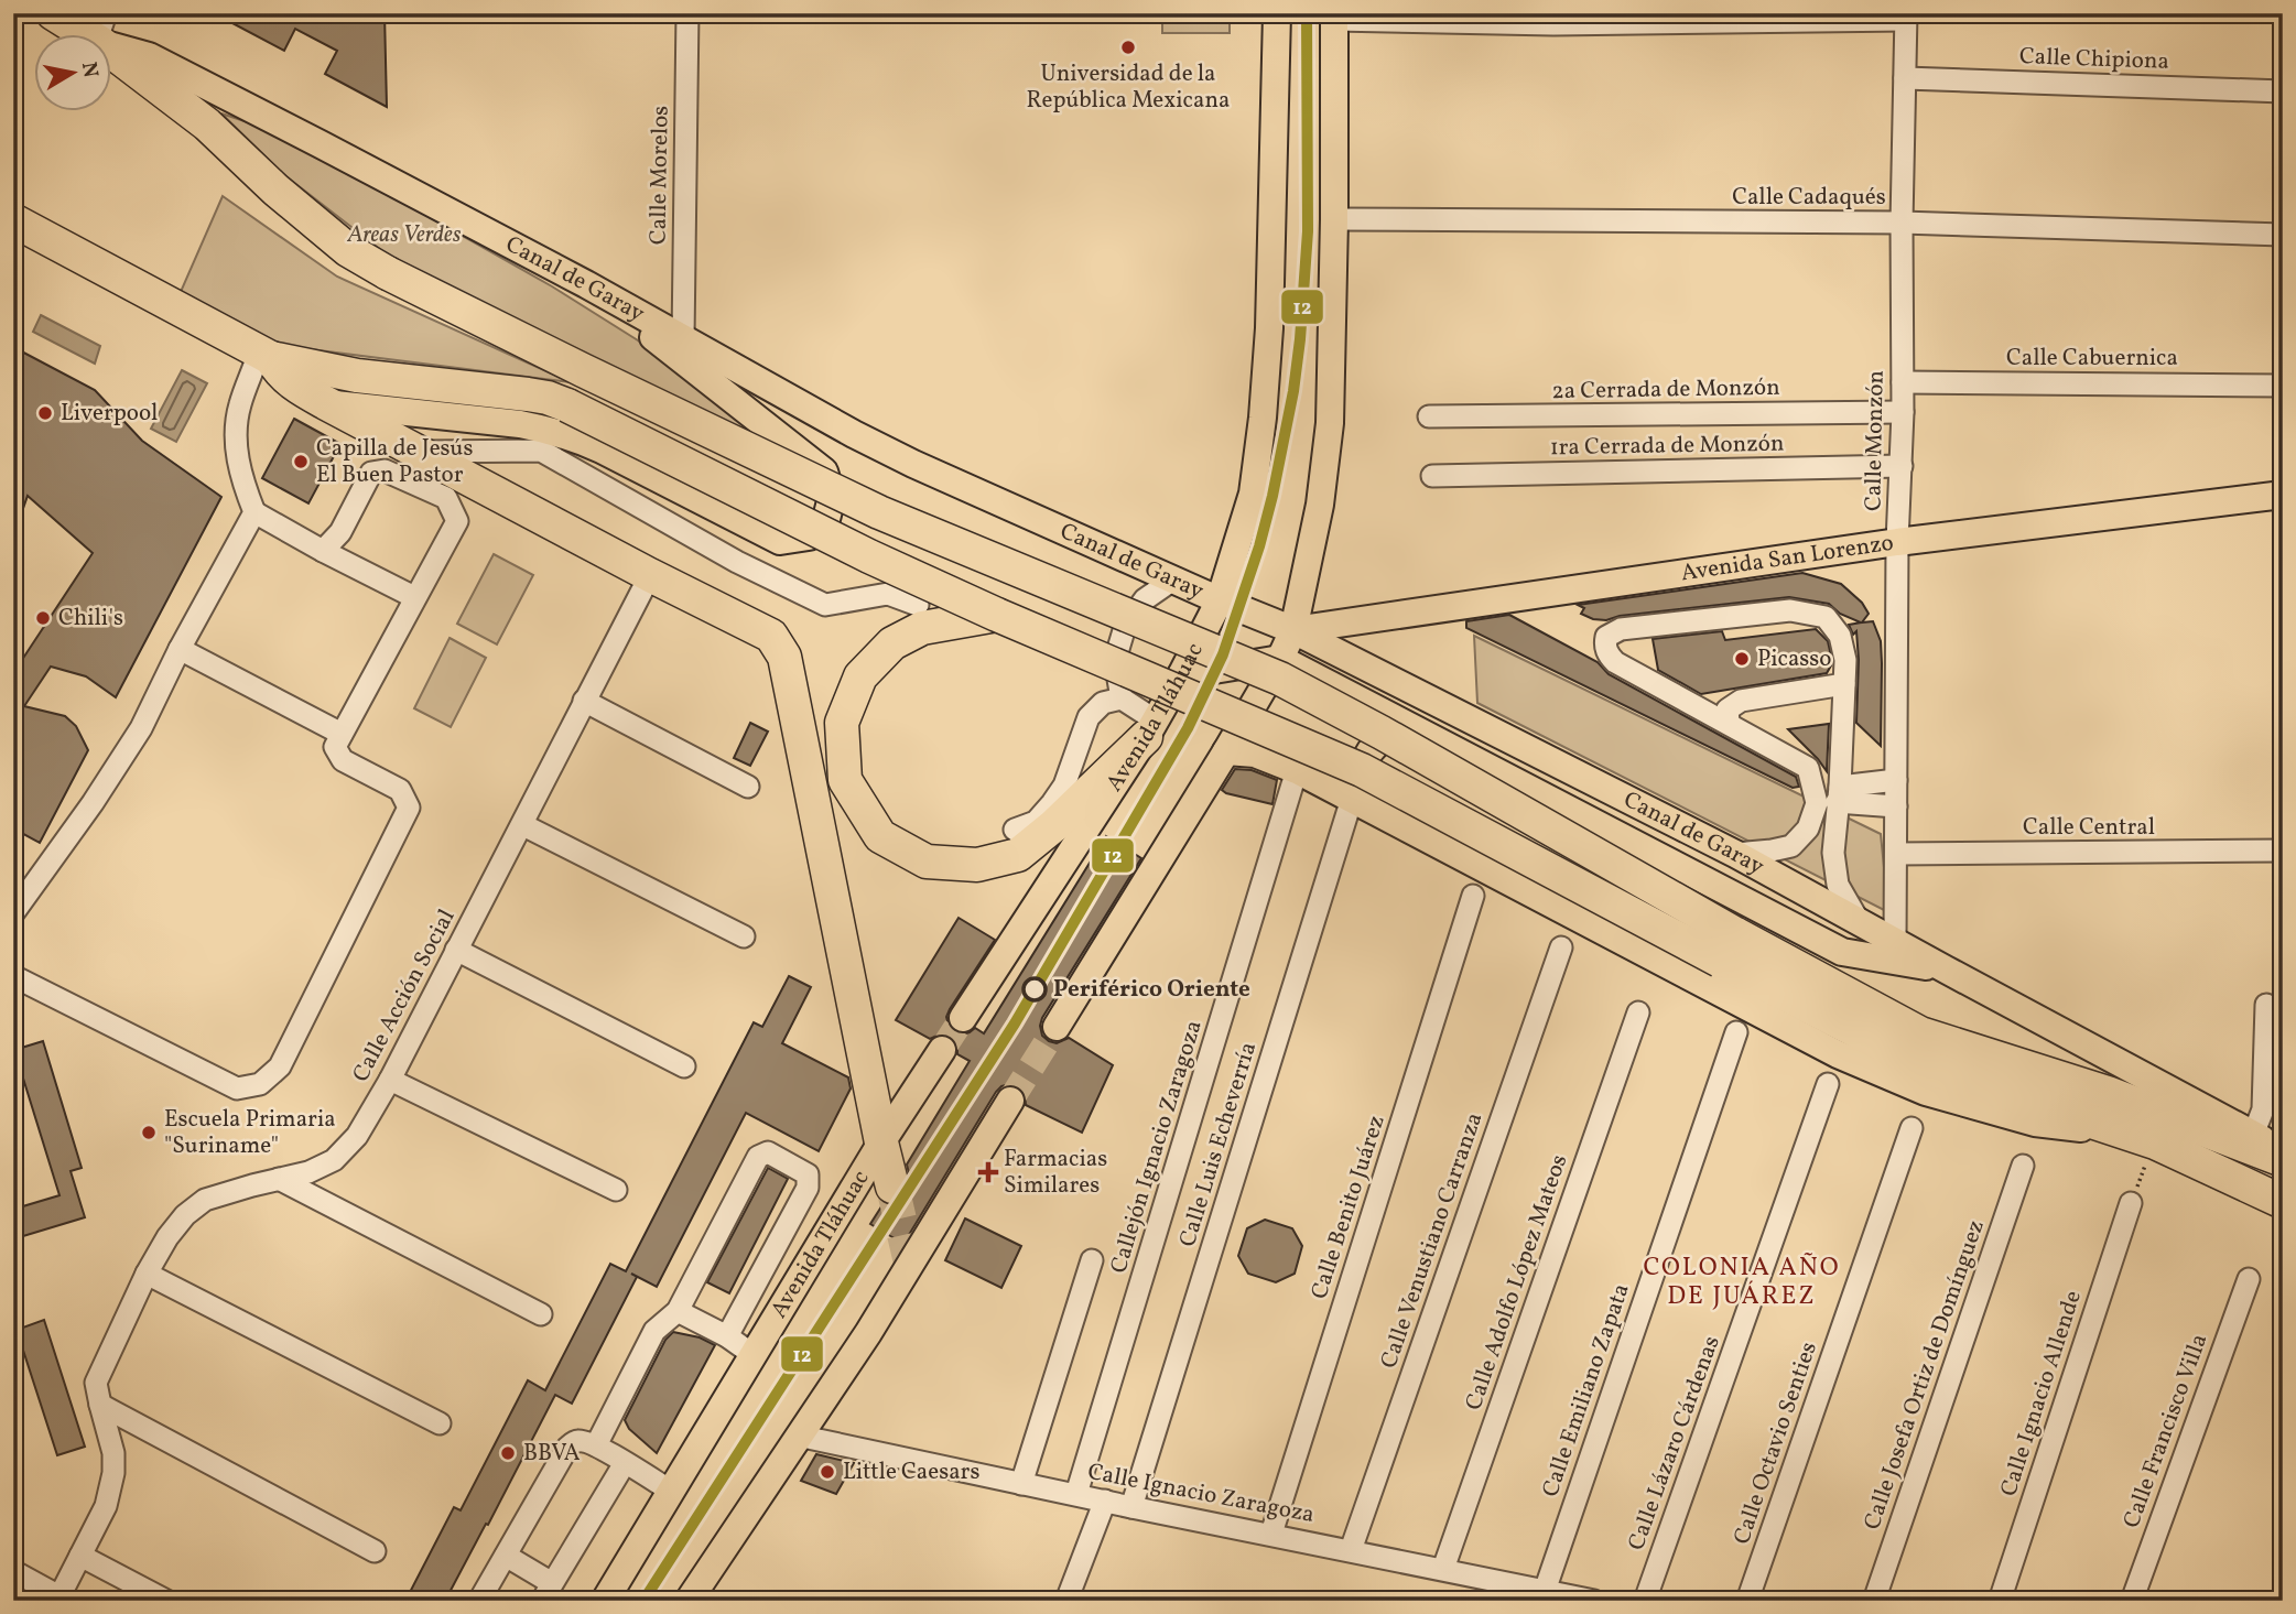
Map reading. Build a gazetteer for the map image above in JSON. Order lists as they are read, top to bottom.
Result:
{
  "streets": {
    "main road": ["Canal de Garay", "Avenida San Lorenzo", "Avenida Tláhuac"],
    "street": [
      "Calle Chipiona",
      "Calle Morelos",
      "Calle Cadaqués",
      "Calle Cabuernica",
      "2a Cerrada de Monzón",
      "Calle Monzón",
      "1ra Cerrada de Monzón",
      "Calle Central",
      "Calle Acción Social",
      "Calle Luis Echeverría",
      "Callejón Ignacio Zaragoza",
      "Calle Benito Juárez",
      "Calle Venustiano Carranza",
      "Calle Adolfo López Mateos",
      "Calle Josefa Ortiz de Domínguez",
      "Calle Emiliano Zapata",
      "Calle Ignacio Allende",
      "Calle Francisco Villa",
      "Calle Lázaro Cárdenas",
      "Calle Octavio Senties",
      "Calle Ignacio Zaragoza"
    ]
  },
  "crossings": [
    ["Calle Chipiona", "Calle Monzón"],
    ["Calle Morelos", "Canal de Garay"],
    ["Calle Cadaqués", "Calle Monzón"],
    ["Canal de Garay", "Calle Monzón"],
    ["Canal de Garay", "Avenida San Lorenzo"],
    ["Canal de Garay", "Avenida Tláhuac"],
    ["Calle Cabuernica", "Calle Monzón"],
    ["2a Cerrada de Monzón", "Calle Monzón"],
    ["Calle Monzón", "1ra Cerrada de Monzón"],
    ["Calle Monzón", "Avenida San Lorenzo"],
    ["Calle Monzón", "Calle Central"],
    ["Calle Luis Echeverría", "Calle Ignacio Zaragoza"],
    ["Callejón Ignacio Zaragoza", "Calle Ignacio Zaragoza"],
    ["Calle Benito Juárez", "Calle Ignacio Zaragoza"],
    ["Calle Venustiano Carranza", "Calle Ignacio Zaragoza"],
    ["Calle Adolfo López Mateos", "Calle Ignacio Zaragoza"],
    ["Calle Emiliano Zapata", "Calle Ignacio Zaragoza"]
  ],
  "districts": ["COLONIA AÑO DE JUÁREZ"],
  "parks": ["Areas Verdes"],
  "places": {
    "other": [
      "Universidad de la República Mexicana",
      "Liverpool",
      "Capilla de Jesús El Buen Pastor",
      "Chili's",
      "Picasso",
      "Periférico Oriente",
      "Escuela Primaria \"Suriname\"",
      "BBVA",
      "Little Caesars"
    ],
    "health": ["Farmacias Similares"]
  },
  "lines": ["transit line 12"],
  "north": "right"
}
